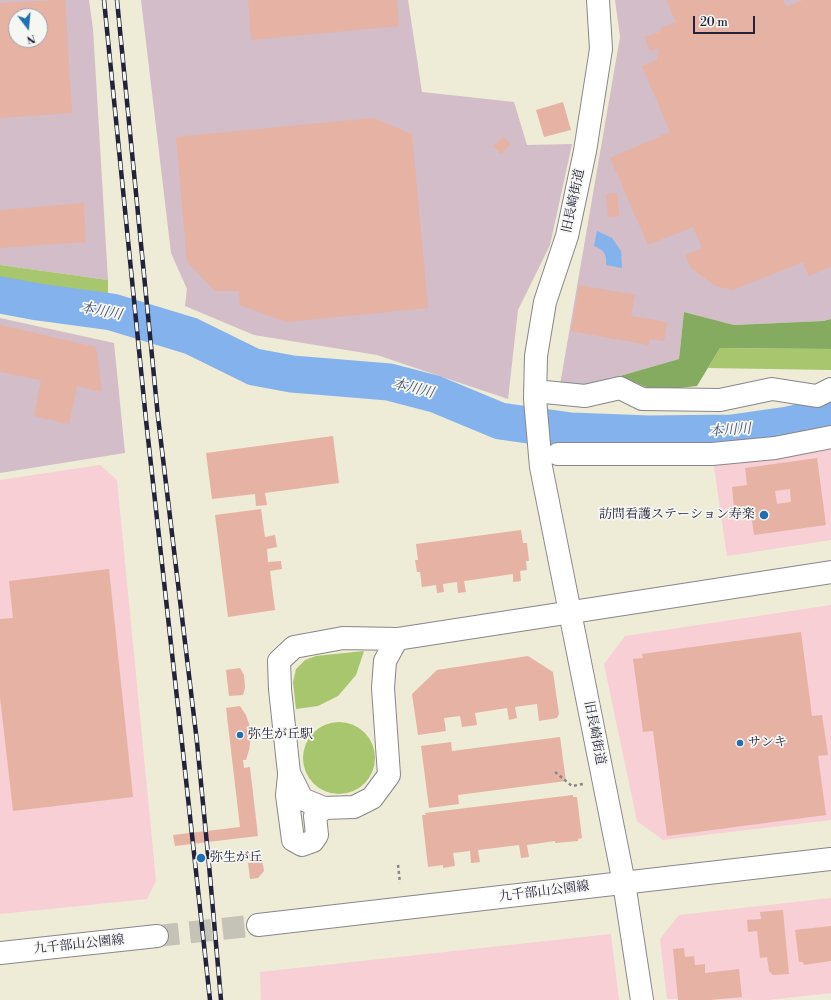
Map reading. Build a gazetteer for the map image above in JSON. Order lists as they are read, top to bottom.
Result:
{
  "streets": {
    "street": ["旧長崎街道", "九千部山公園線"]
  },
  "crossings": [
    ["旧長崎街道", "九千部山公園線"]
  ],
  "water": ["本川川"],
  "places": [
    "訪問看護ステーション寿楽",
    "弥生が丘駅",
    "サンキ",
    "弥生が丘"
  ],
  "scale_bar": "20 m",
  "north": "bottom"
}
